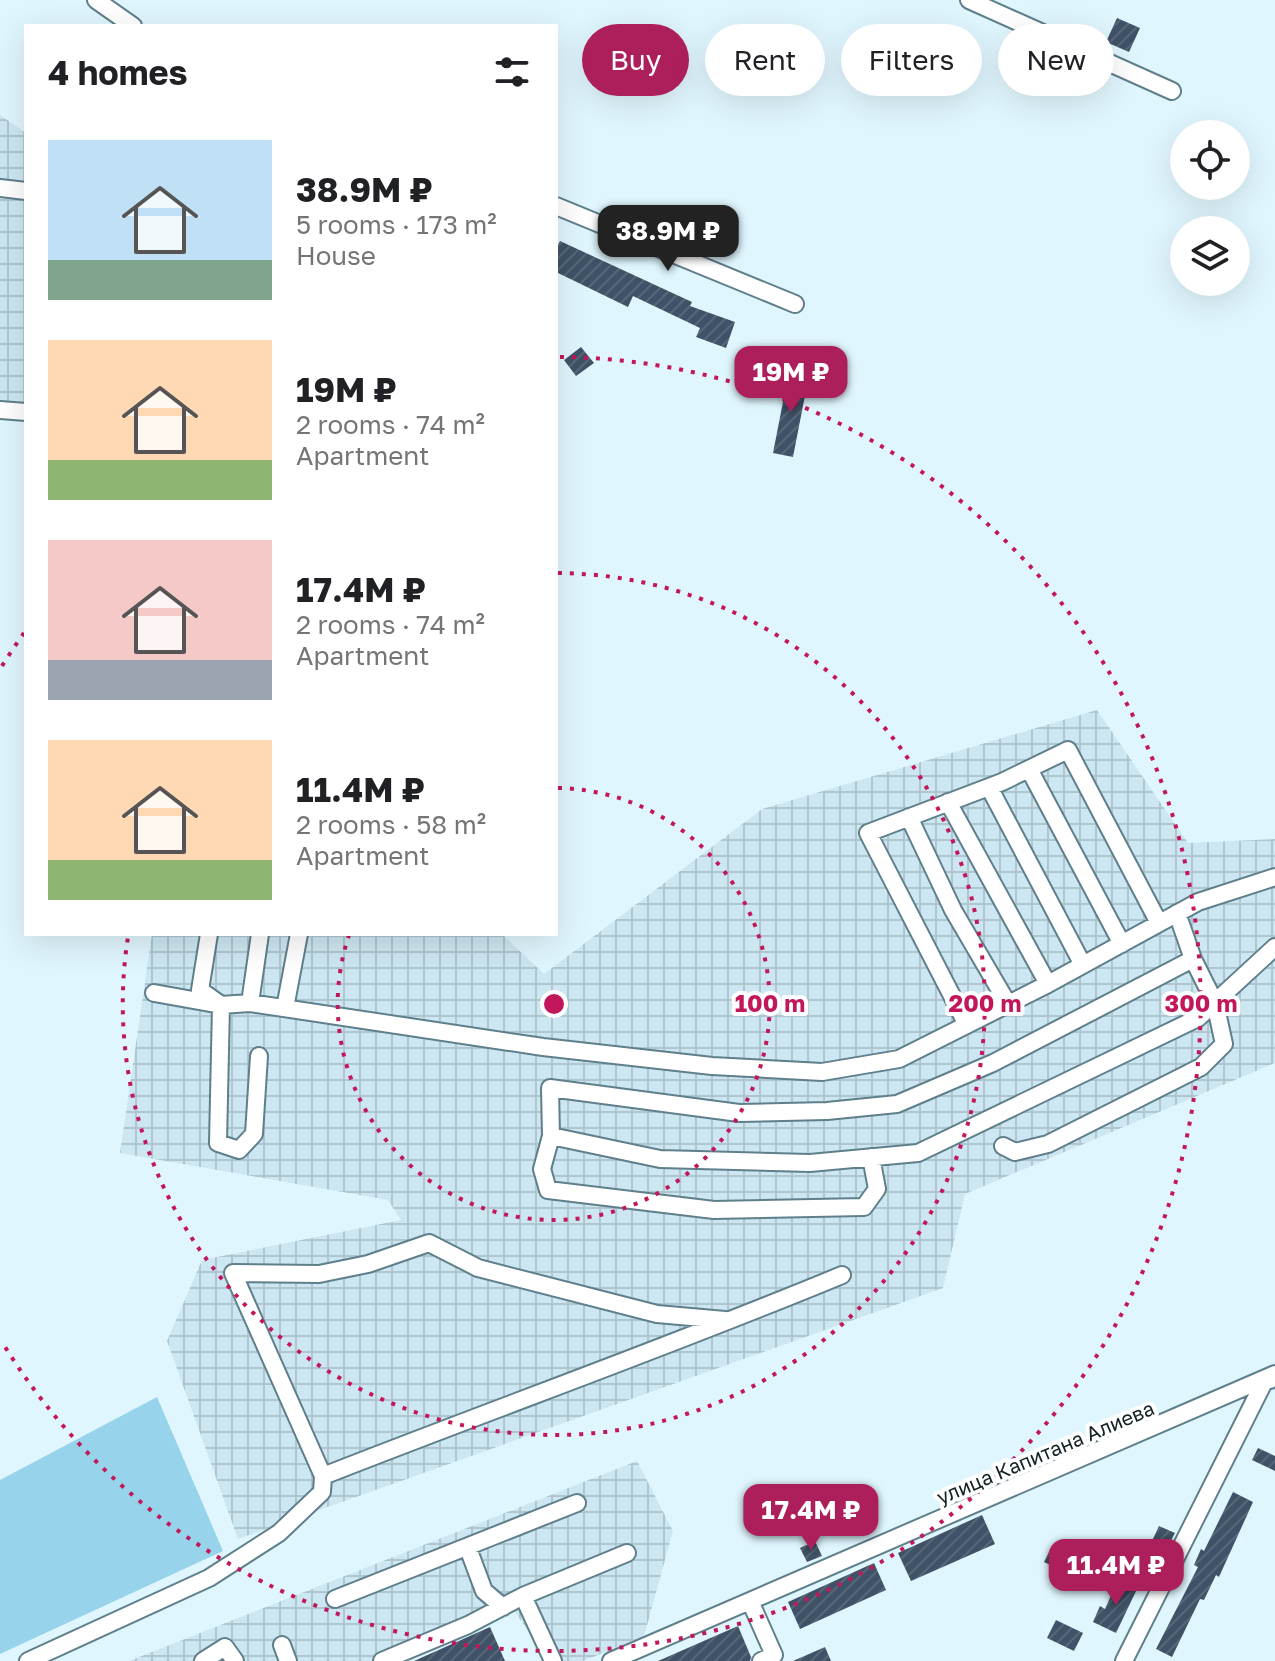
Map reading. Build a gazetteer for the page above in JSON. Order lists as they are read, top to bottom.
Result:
{
  "streets": {
    "street": ["улица Капитана Алиева"]
  },
  "page": {
    "chip": [
      "Buy",
      "Rent",
      "Filters",
      "New"
    ],
    "heading": "4 homes",
    "list": [
      {
        "name": "38.9M ₽",
        "note": "5 rooms · 173 m² · House"
      },
      {
        "name": "19M ₽",
        "note": "2 rooms · 74 m² · Apartment"
      },
      {
        "name": "17.4M ₽",
        "note": "2 rooms · 74 m² · Apartment"
      },
      {
        "name": "11.4M ₽",
        "note": "2 rooms · 58 m² · Apartment"
      }
    ],
    "price": [
      "38.9M ₽",
      "19M ₽",
      "17.4M ₽",
      "11.4M ₽"
    ]
  },
  "rings": ["100 m", "200 m", "300 m"]
}
